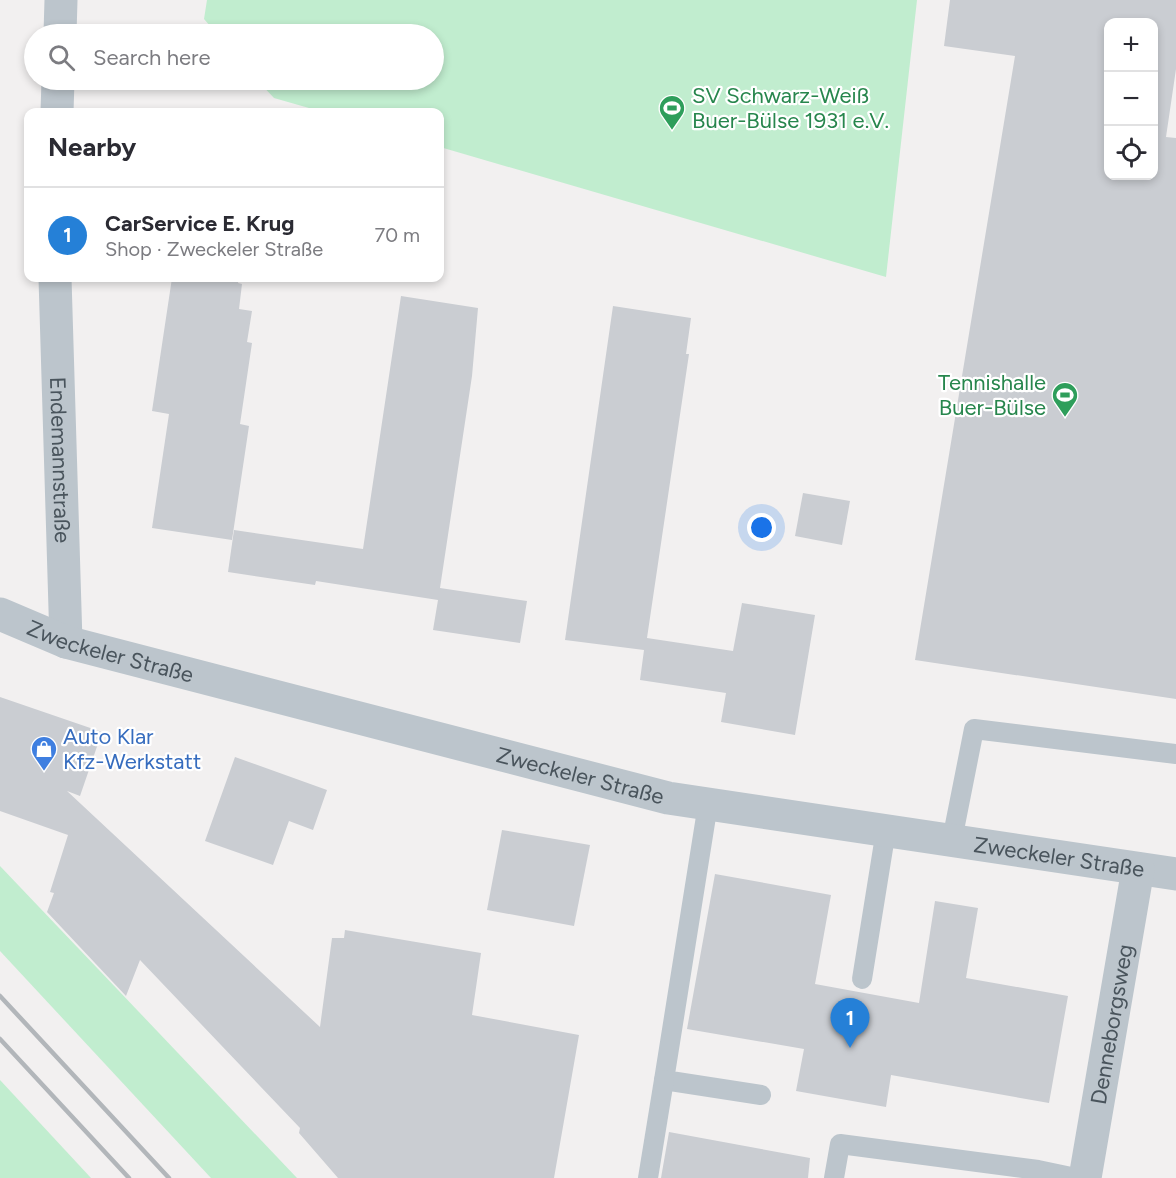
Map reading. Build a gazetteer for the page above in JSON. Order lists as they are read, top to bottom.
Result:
{
  "streets": {
    "street": ["Endemannstraße", "Zweckeler Straße", "Denneborgsweg"]
  },
  "crossings": [
    ["Endemannstraße", "Zweckeler Straße"],
    ["Zweckeler Straße", "Denneborgsweg"]
  ],
  "places": {
    "sports": ["SV Schwarz-Weiß Buer-Bülse 1931 e.V.", "Tennishalle Buer-Bülse"],
    "shop": ["Auto Klar Kfz-Werkstatt"]
  },
  "page": {
    "map_buttons": ["+", "−"],
    "search": "Search here",
    "heading": "Nearby",
    "list": [
      {
        "mark": "1",
        "name": "CarService E. Krug",
        "note": "Shop · Zweckeler Straße",
        "value": "70 m"
      }
    ],
    "pins": "1"
  }
}
